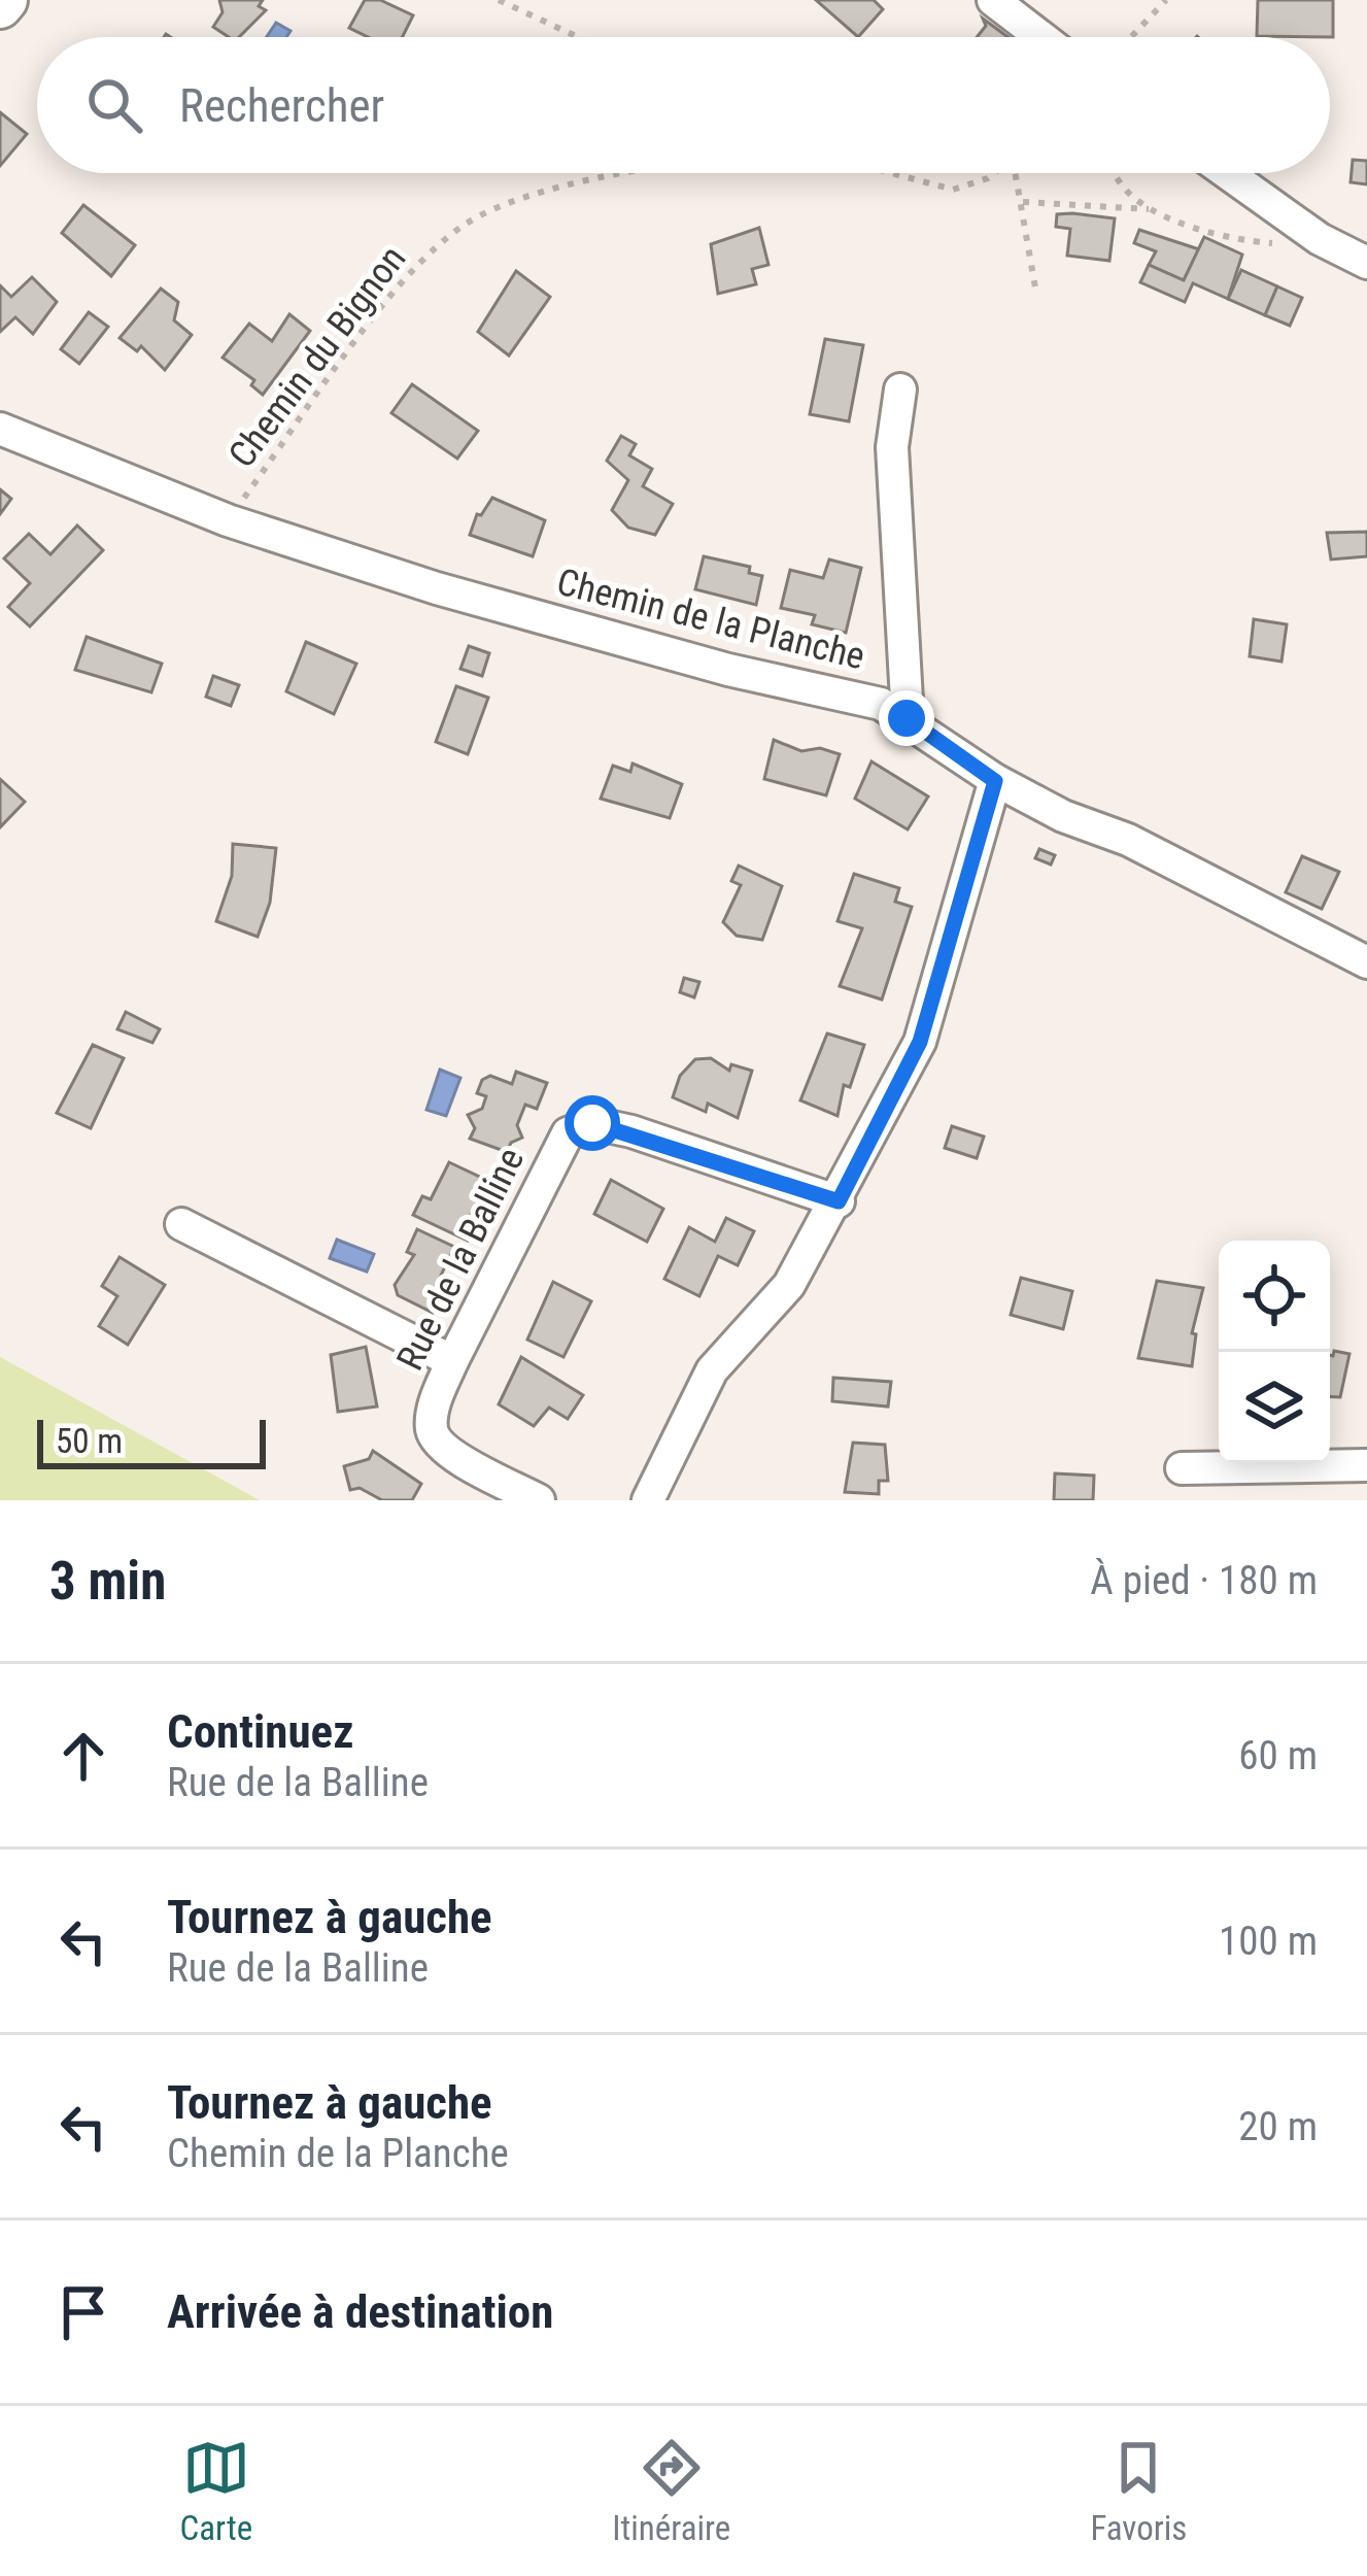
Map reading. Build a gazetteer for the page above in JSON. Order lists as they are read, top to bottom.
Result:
{
  "streets": {
    "street": ["Chemin de la Planche", "Rue de la Balline"],
    "path": ["Chemin du Bignon"]
  },
  "crossings": [
    ["Chemin du Bignon", "Chemin de la Planche"]
  ],
  "scale_bar": "50 m",
  "page": {
    "search": "Rechercher",
    "scale": "50 m",
    "heading": ["3 min", "À pied · 180 m"],
    "list": [
      ["Continuez", "Rue de la Balline", "60 m"],
      ["Tournez à gauche", "Rue de la Balline", "100 m"],
      ["Tournez à gauche", "Chemin de la Planche", "20 m"],
      "Arrivée à destination"
    ],
    "nav": ["Carte", "Itinéraire", "Favoris"]
  }
}
